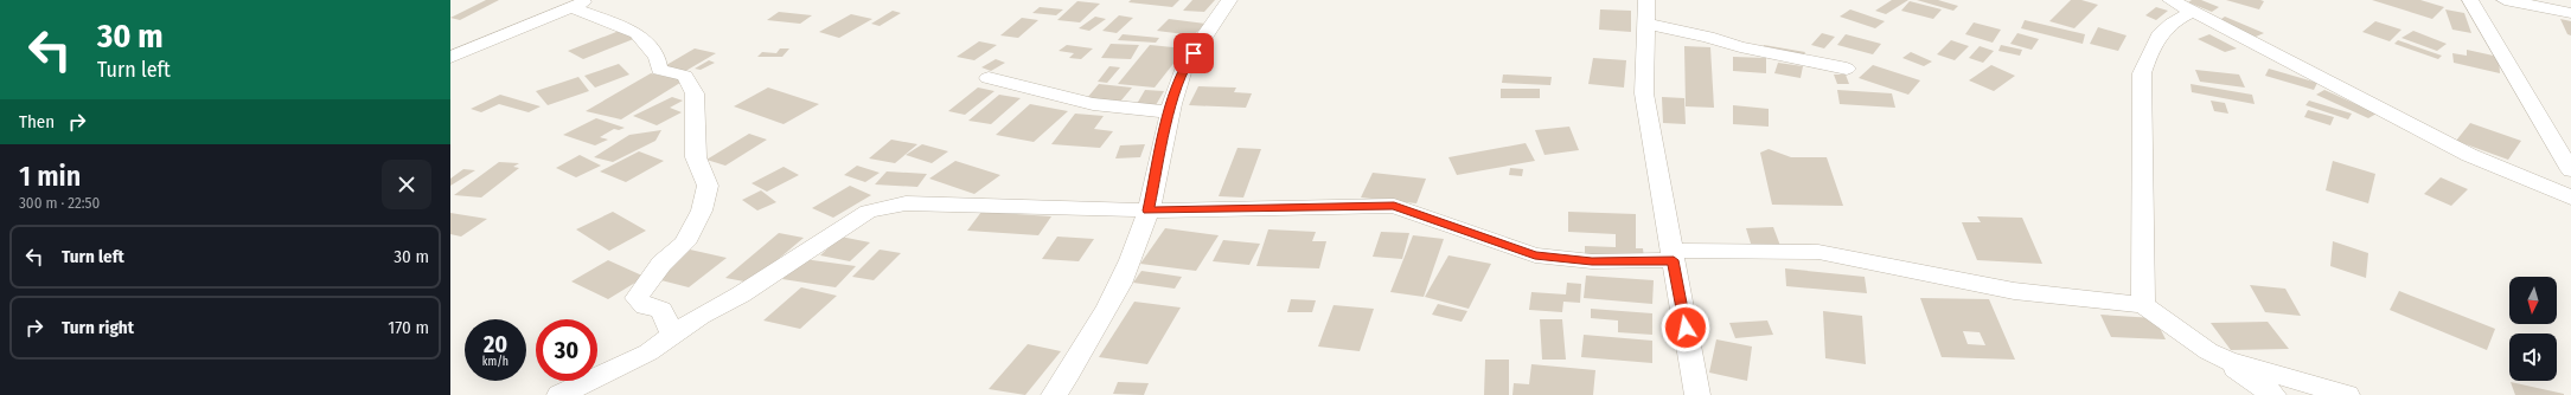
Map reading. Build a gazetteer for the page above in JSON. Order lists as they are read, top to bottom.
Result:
{
  "north": "bottom",
  "page": {
    "turn": ["30 m", "Turn left"],
    "then": "Then",
    "heading": ["1 min", "300 m · 22:50"],
    "list": [
      {
        "name": "Turn left",
        "value": "30 m"
      },
      {
        "name": "Turn right",
        "value": "170 m"
      }
    ],
    "speed": "20 km/h",
    "limit": "30"
  }
}
